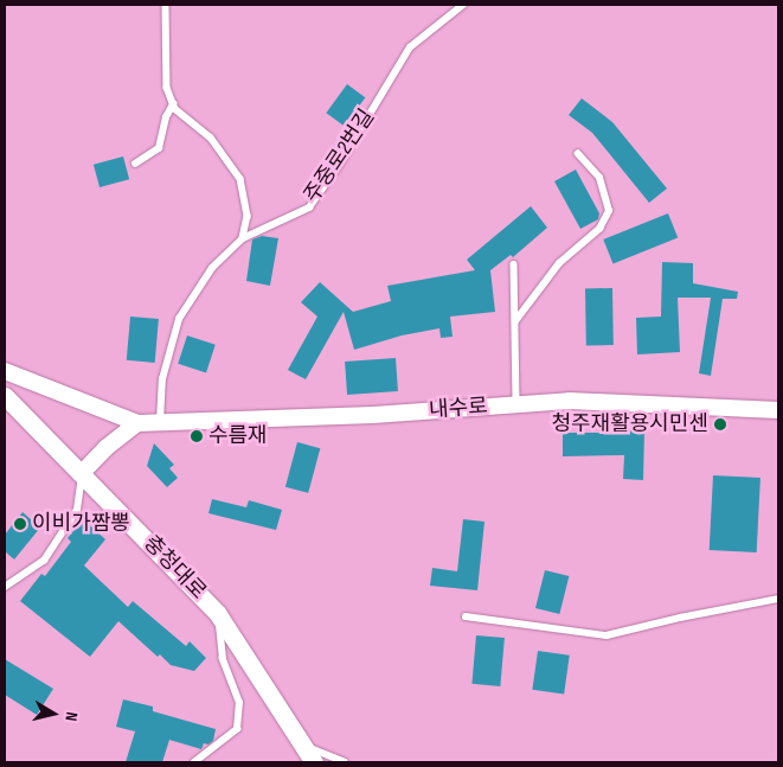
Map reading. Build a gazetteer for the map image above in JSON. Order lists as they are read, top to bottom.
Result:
{
  "streets": {
    "main road": ["충청대로"],
    "street": ["내수로"],
    "lane": ["주중로2번길"]
  },
  "crossings": [
    ["주중로2번길", "내수로"]
  ],
  "places": ["청주재활용시민센", "수름재", "이비가짬뽕"],
  "north": "right"
}
